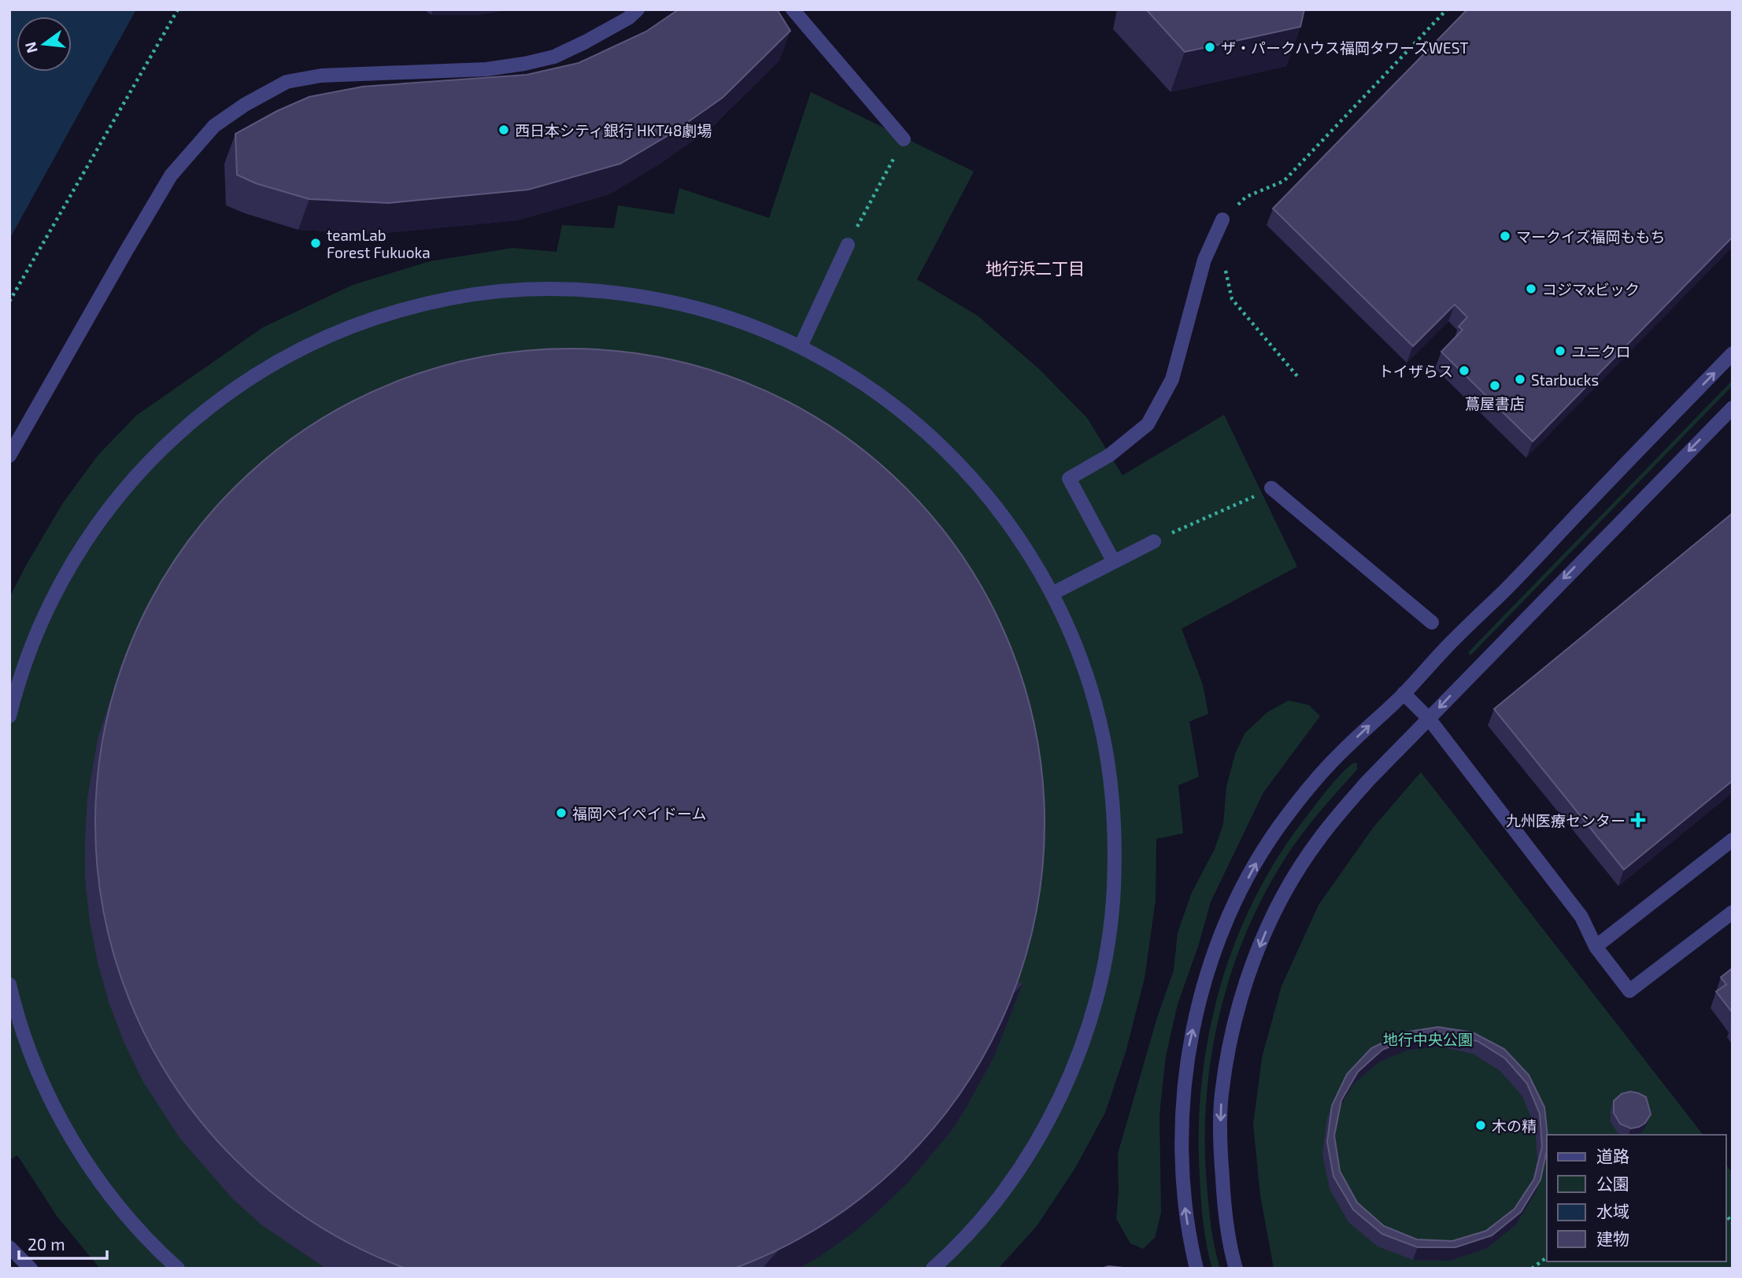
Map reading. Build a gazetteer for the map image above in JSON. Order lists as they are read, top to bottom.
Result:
{
  "districts": ["地行浜二丁目"],
  "parks": ["地行中央公園"],
  "places": {
    "other": [
      "ザ・パークハウス福岡タワーズWEST",
      "西日本シティ銀行 HKT48劇場",
      "マークイズ福岡ももち",
      "teamLab Forest Fukuoka",
      "コジマxビック",
      "ユニクロ",
      "トイザらス",
      "Starbucks",
      "蔦屋書店",
      "福岡ペイペイドーム",
      "木の精"
    ],
    "health": ["九州医療センター"]
  },
  "legend": [
    "道路",
    "公園",
    "水域",
    "建物"
  ],
  "scale_bar": "20 m",
  "north": "left"
}
